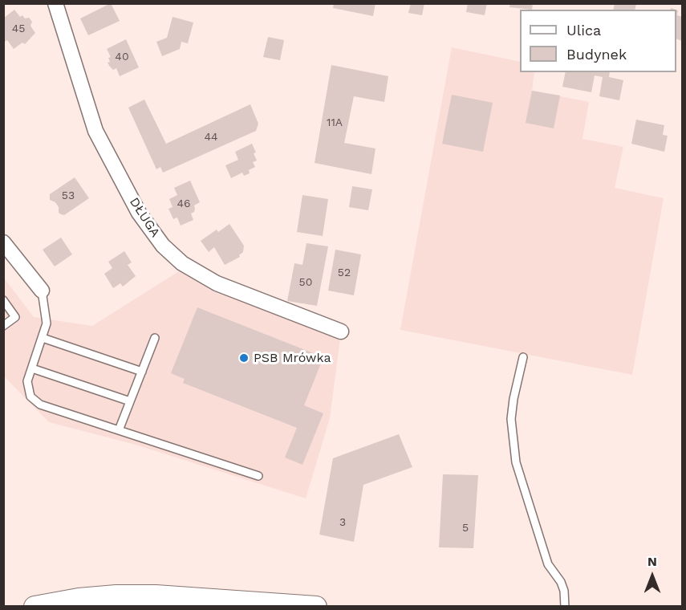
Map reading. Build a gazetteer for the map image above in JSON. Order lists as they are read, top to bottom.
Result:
{
  "streets": {
    "street": ["DŁUGA"]
  },
  "places": ["PSB Mrówka"],
  "house_numbers": [
    "45",
    "40",
    "11A",
    "44",
    "53",
    "46",
    "52",
    "50",
    "3",
    "5"
  ],
  "legend": ["Ulica", "Budynek"],
  "north": "top"
}
